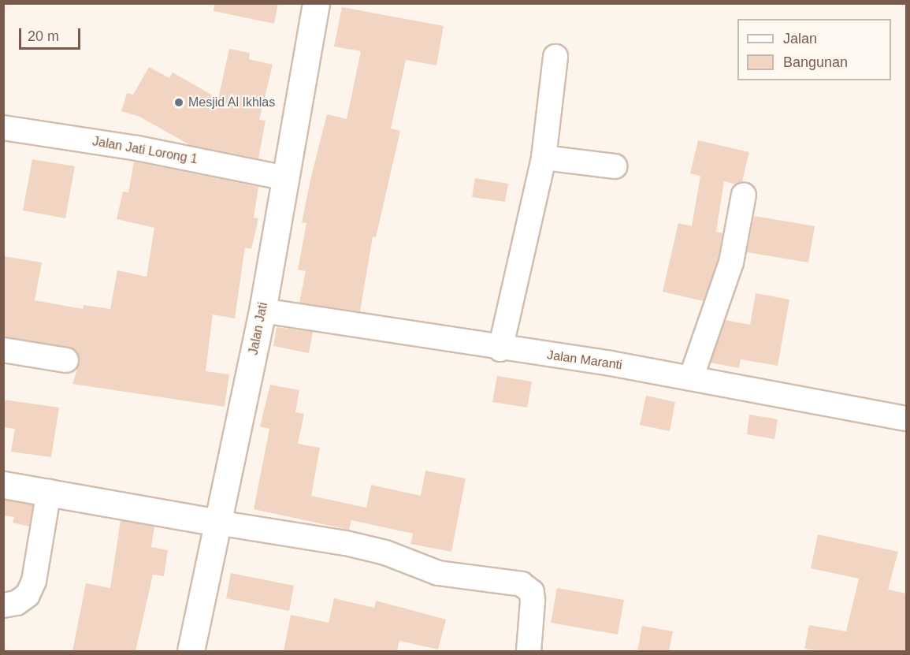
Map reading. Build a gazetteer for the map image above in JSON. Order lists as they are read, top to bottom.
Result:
{
  "streets": {
    "street": ["Jalan Jati Lorong 1", "Jalan Jati", "Jalan Maranti"]
  },
  "crossings": [
    ["Jalan Jati Lorong 1", "Jalan Jati"],
    ["Jalan Jati", "Jalan Maranti"]
  ],
  "places": ["Mesjid Al Ikhlas"],
  "legend": ["Jalan", "Bangunan"],
  "scale_bar": "20 m"
}
